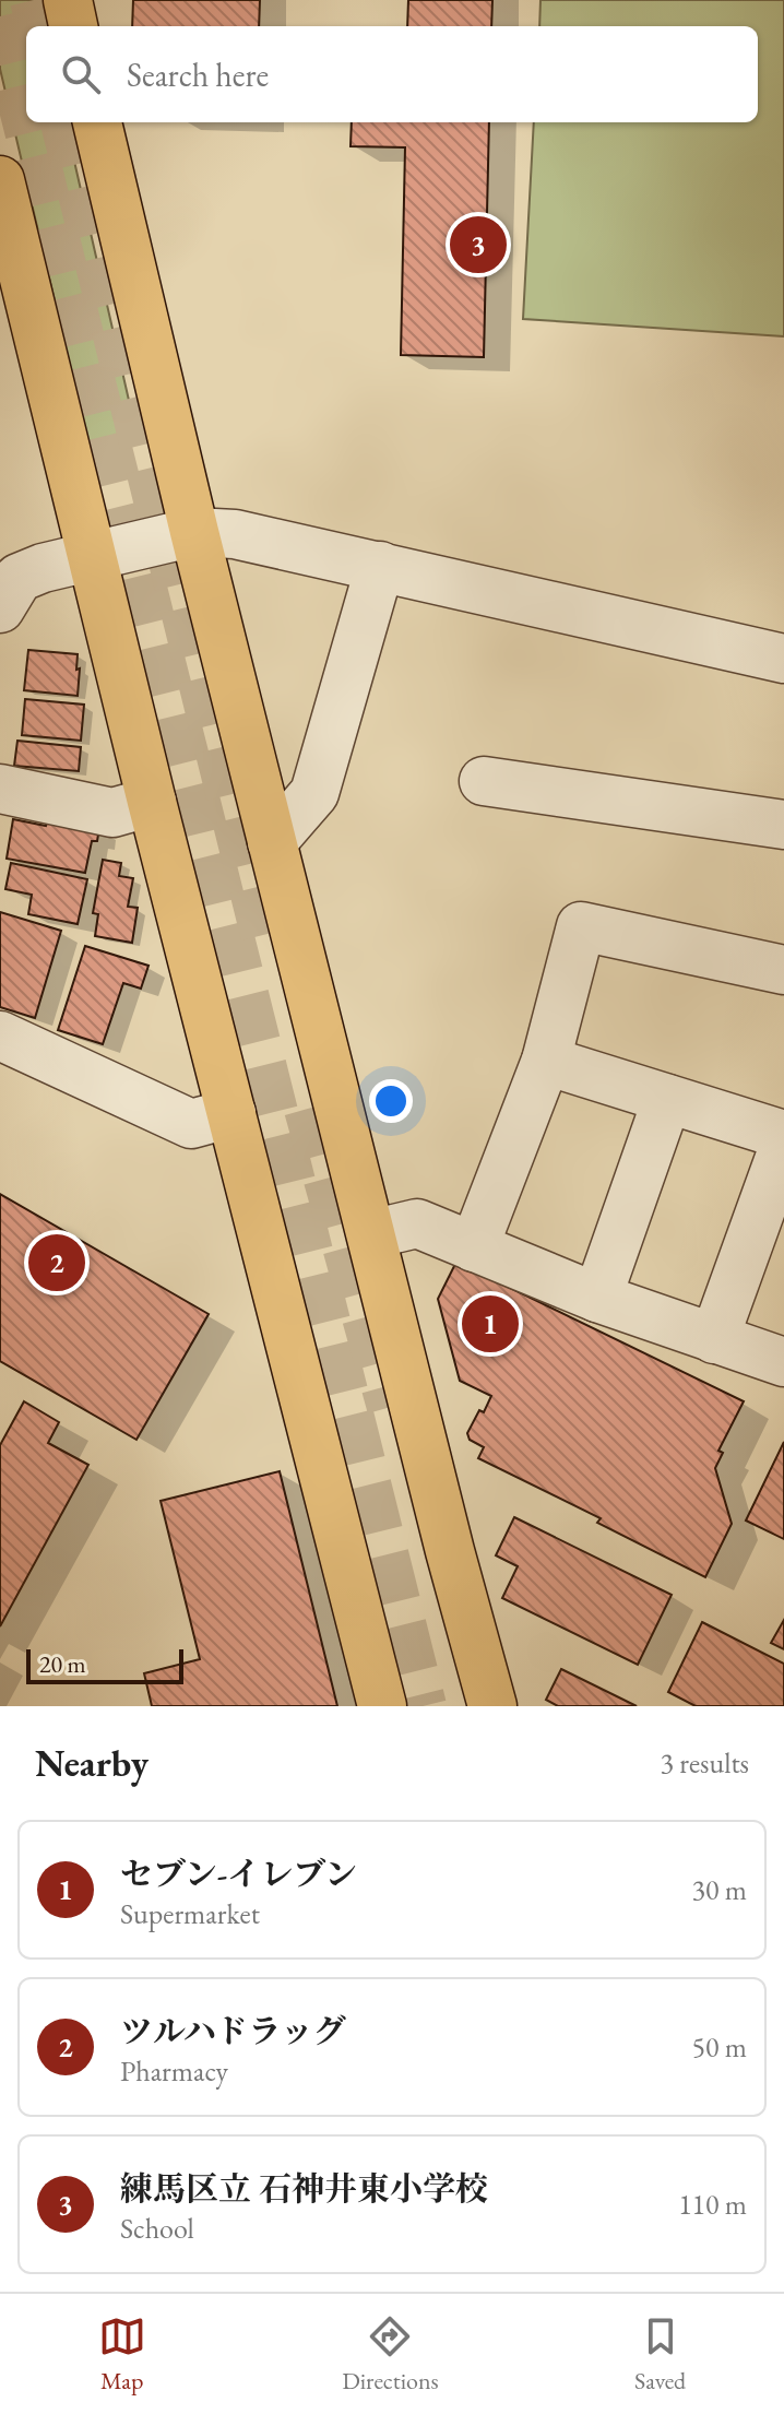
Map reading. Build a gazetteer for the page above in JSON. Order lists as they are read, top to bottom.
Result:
{
  "scale_bar": "20 m",
  "page": {
    "search": "Search here",
    "pins": ["3", "2", "1"],
    "scale": "20 m",
    "heading": ["Nearby", "3 results"],
    "list": [
      {
        "mark": "1",
        "name": "セブン-イレブン",
        "note": "Supermarket",
        "value": "30 m"
      },
      {
        "mark": "2",
        "name": "ツルハドラッグ",
        "note": "Pharmacy",
        "value": "50 m"
      },
      {
        "mark": "3",
        "name": "練馬区立 石神井東小学校",
        "note": "School",
        "value": "110 m"
      }
    ],
    "nav": ["Map", "Directions", "Saved"]
  }
}
